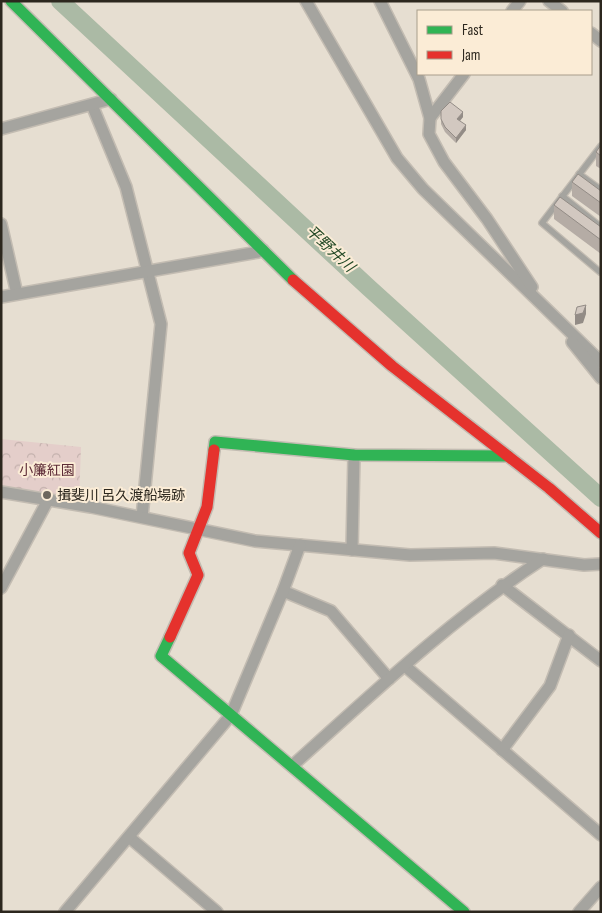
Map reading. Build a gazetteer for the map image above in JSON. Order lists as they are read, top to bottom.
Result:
{
  "water": ["平野井川"],
  "parks": ["小簾紅園"],
  "places": ["揖斐川 呂久渡船場跡"],
  "legend": ["Fast", "Jam"]
}
